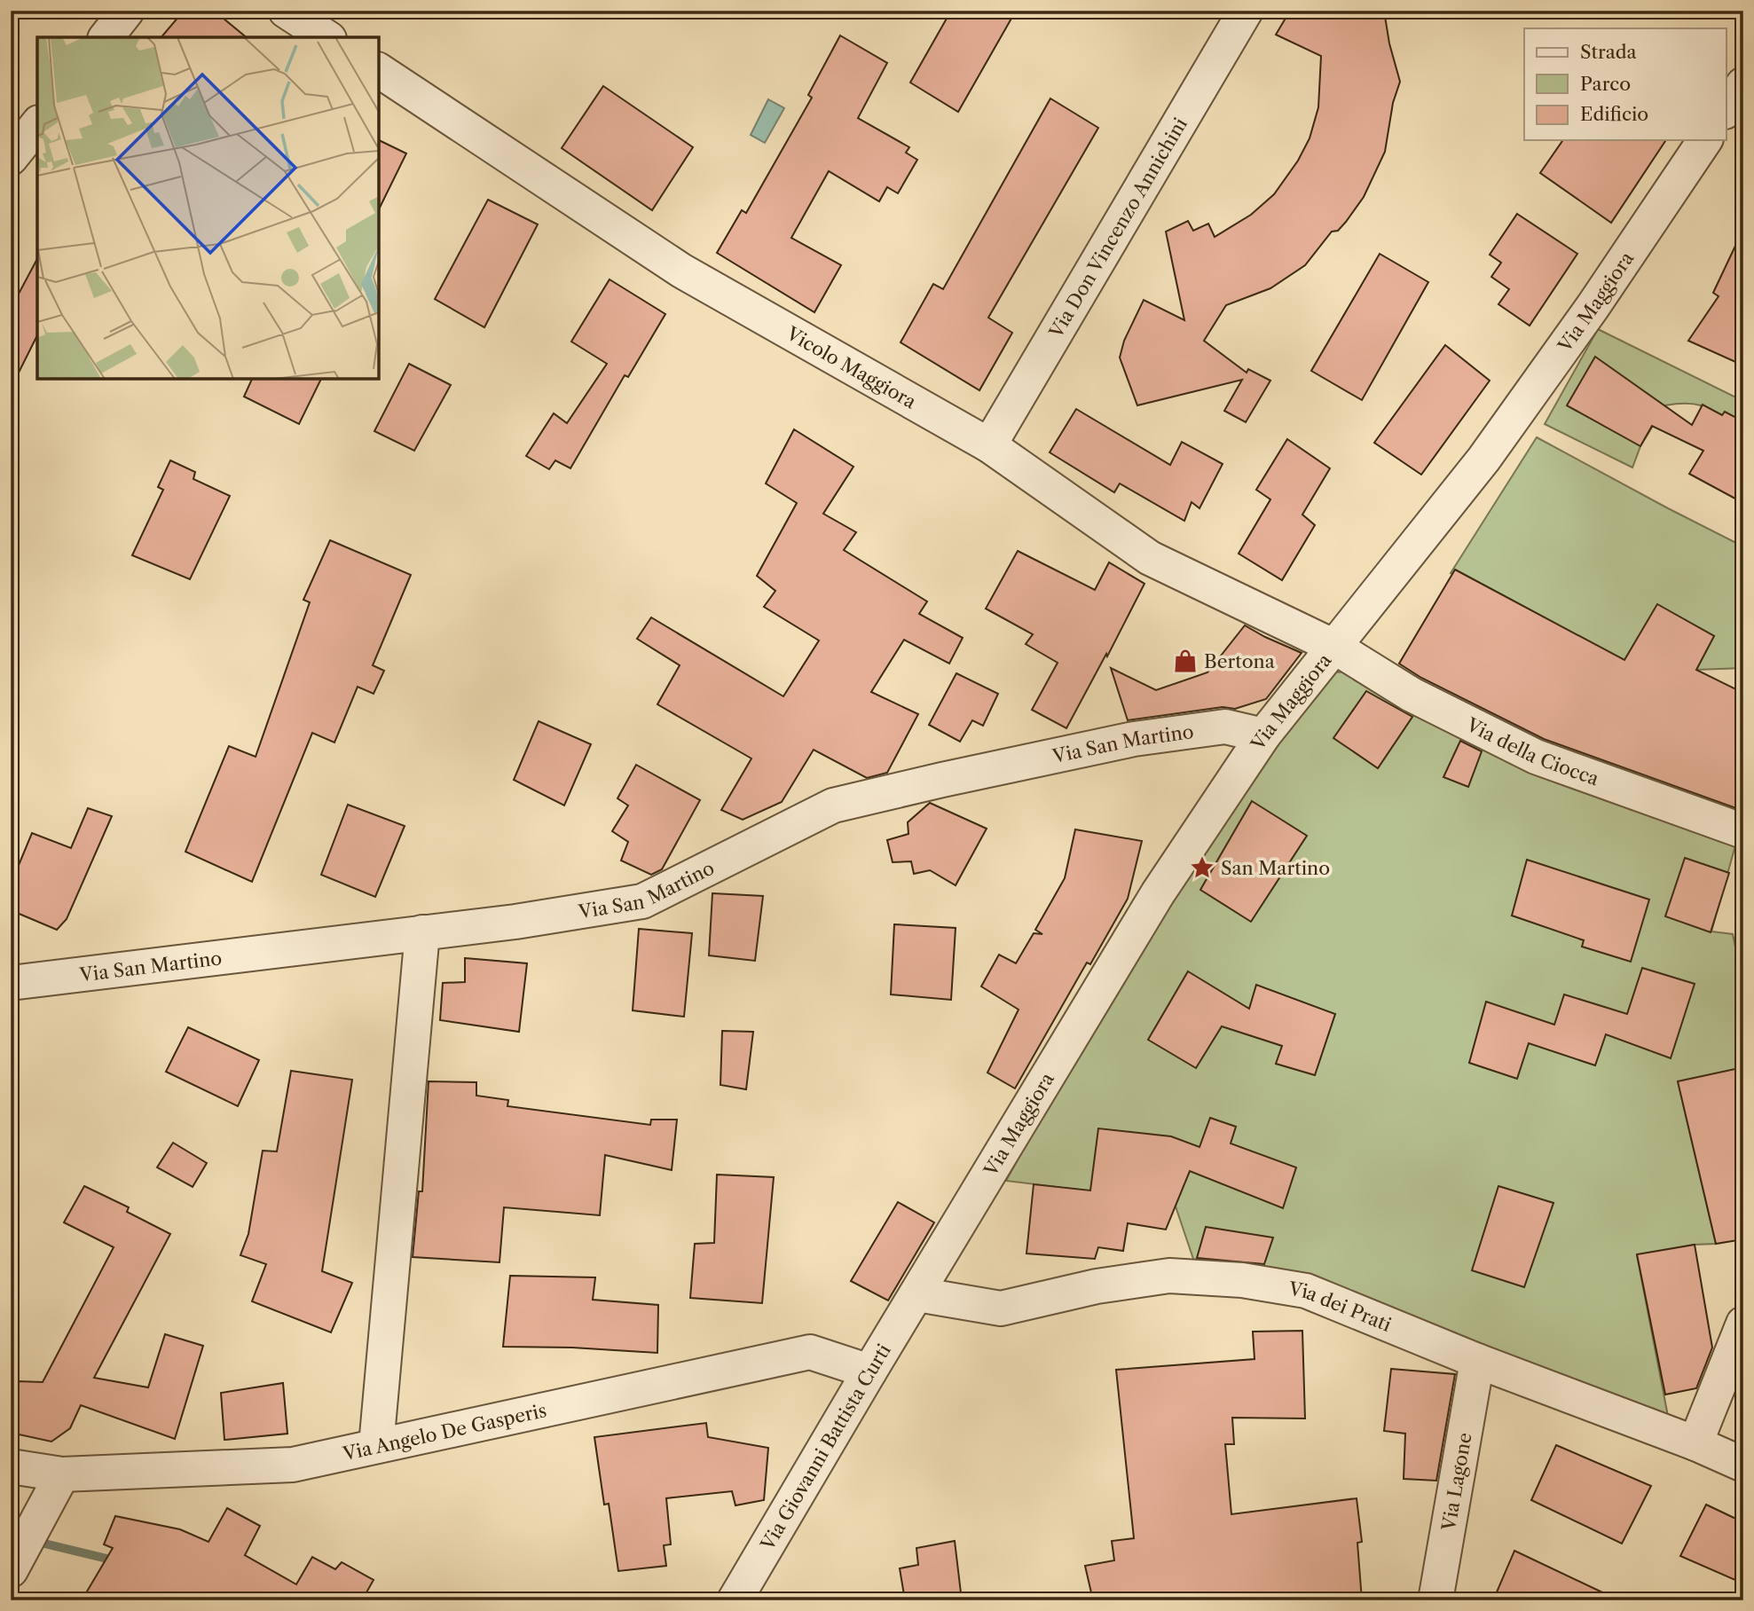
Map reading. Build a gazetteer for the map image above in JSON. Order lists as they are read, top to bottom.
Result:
{
  "streets": {
    "street": [
      "Via Don Vincenzo Annichini",
      "Via Maggiora",
      "Vicolo Maggiora",
      "Via San Martino",
      "Via della Ciocca",
      "Via dei Prati",
      "Via Angelo De Gasperis",
      "Via Giovanni Battista Curti",
      "Via Lagone"
    ]
  },
  "crossings": [
    ["Via Don Vincenzo Annichini", "Vicolo Maggiora"],
    ["Via Maggiora", "Vicolo Maggiora"],
    ["Via Maggiora", "Via San Martino"],
    ["Via Maggiora", "Via della Ciocca"],
    ["Via Maggiora", "Via dei Prati"],
    ["Via Maggiora", "Via Giovanni Battista Curti"],
    ["Vicolo Maggiora", "Via della Ciocca"],
    ["Via dei Prati", "Via Giovanni Battista Curti"],
    ["Via dei Prati", "Via Lagone"],
    ["Via Angelo De Gasperis", "Via Giovanni Battista Curti"]
  ],
  "places": {
    "shop": ["Bertona"],
    "place": ["San Martino"]
  },
  "legend": ["Strada", "Parco", "Edificio"]
}
